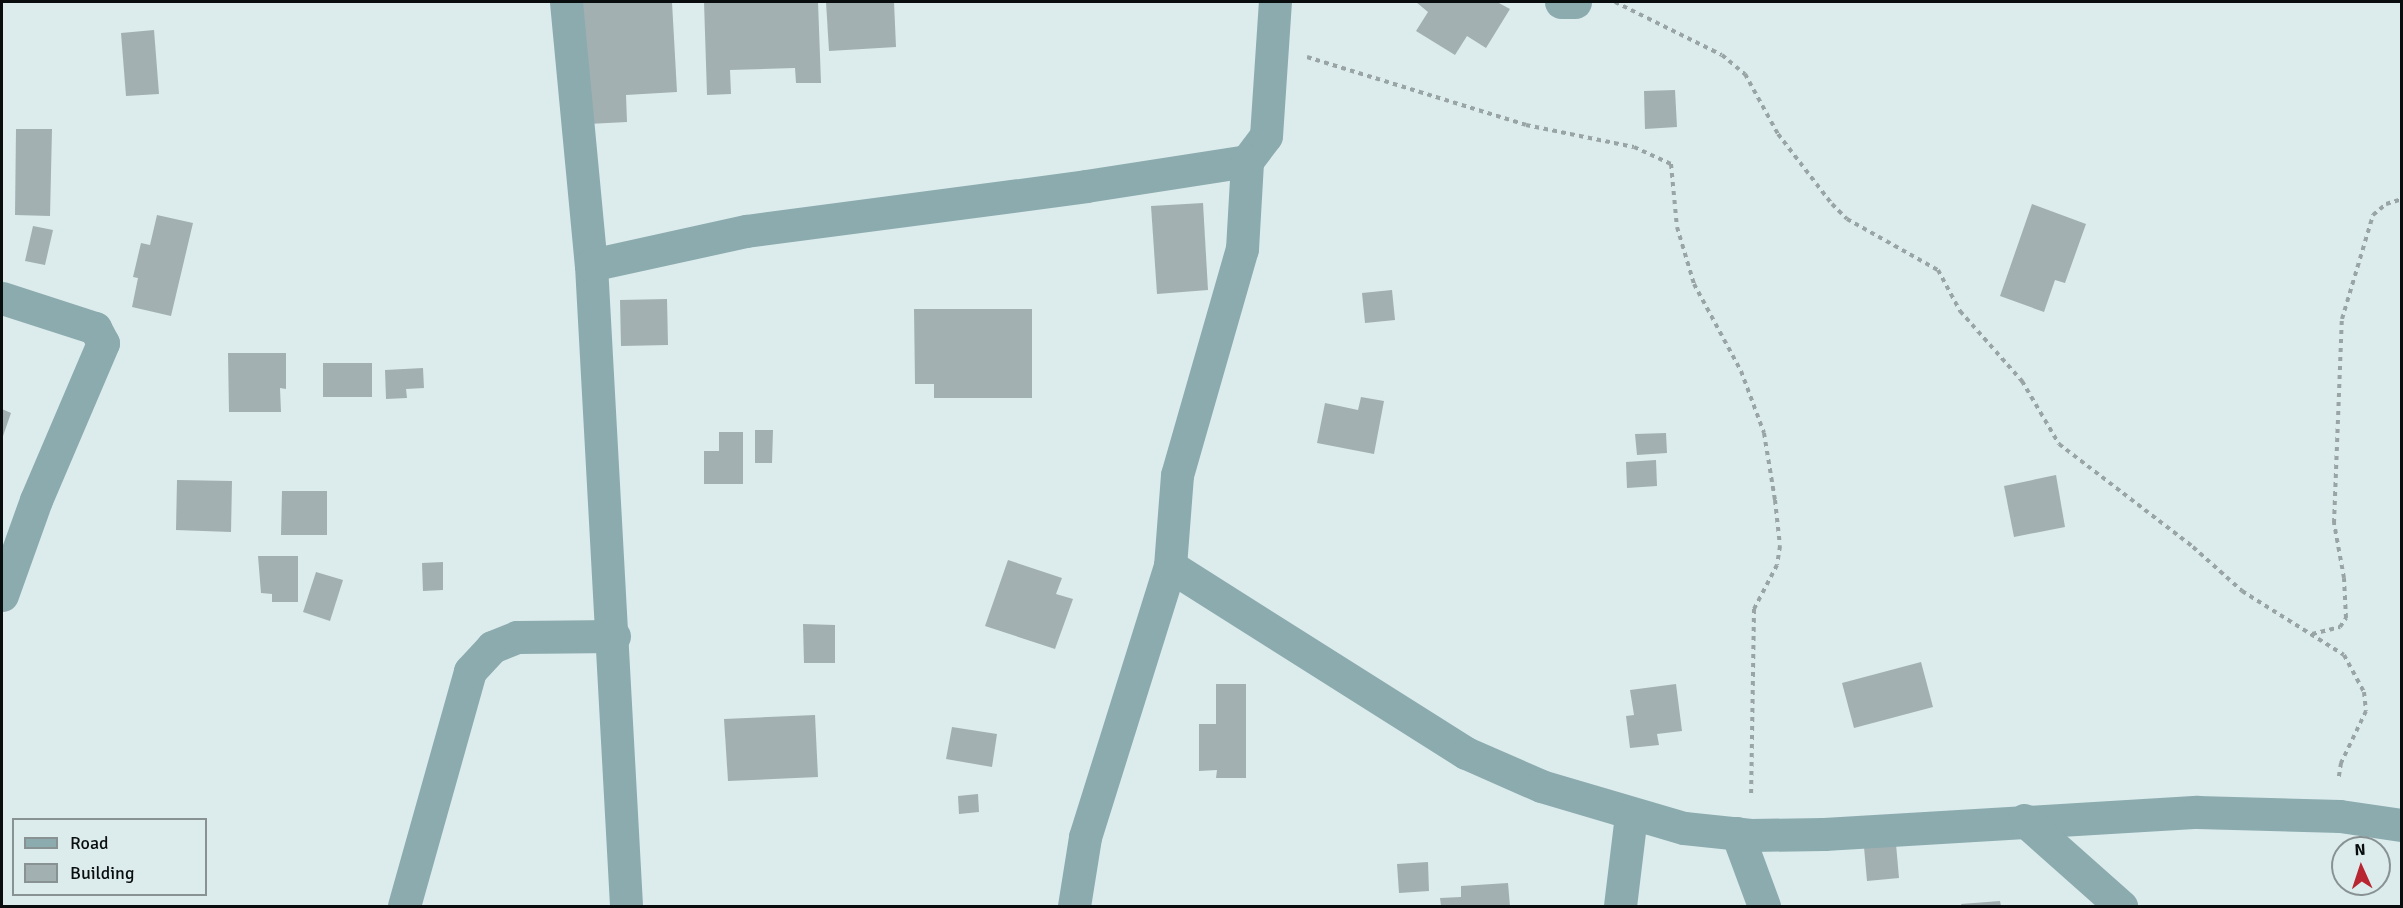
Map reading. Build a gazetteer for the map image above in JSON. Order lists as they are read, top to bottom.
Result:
{
  "legend": ["Road", "Building"],
  "north": "top"
}
